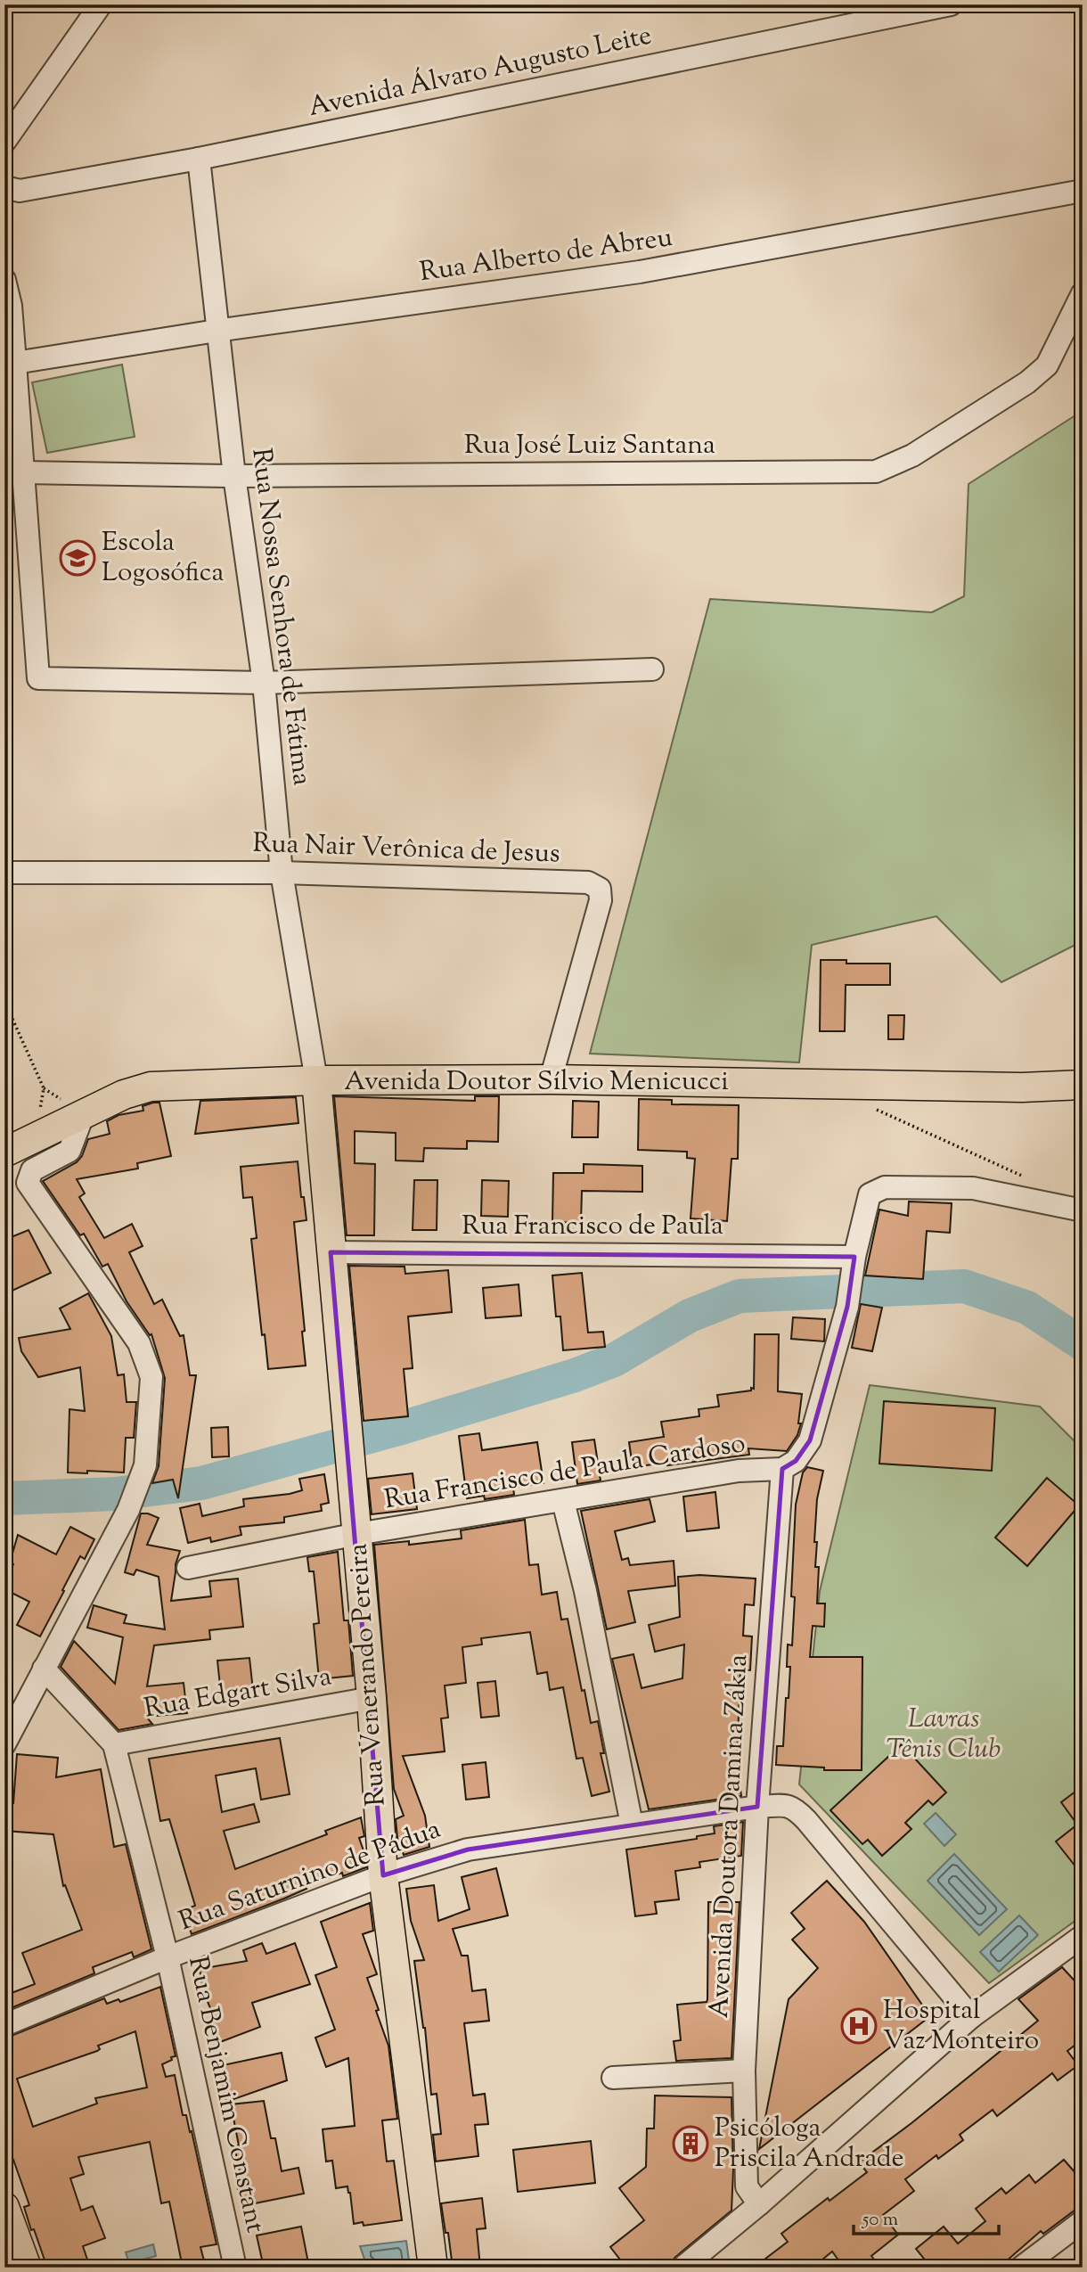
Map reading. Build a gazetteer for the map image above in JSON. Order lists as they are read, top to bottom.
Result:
{
  "streets": {
    "main road": ["Avenida Doutor Sílvio Menicucci", "Rua Venerando Pereira"],
    "street": [
      "Avenida Álvaro Augusto Leite",
      "Rua Alberto de Abreu",
      "Rua José Luiz Santana",
      "Rua Nossa Senhora de Fátima",
      "Rua Nair Verônica de Jesus",
      "Rua Francisco de Paula",
      "Rua Francisco de Paula Cardoso",
      "Rua Edgart Silva",
      "Avenida Doutora Damina Zákia",
      "Rua Saturnino de Pádua",
      "Rua Benjamim Constant"
    ]
  },
  "crossings": [
    ["Avenida Álvaro Augusto Leite", "Rua Nossa Senhora de Fátima"],
    ["Rua Alberto de Abreu", "Rua Nossa Senhora de Fátima"],
    ["Rua José Luiz Santana", "Rua Nossa Senhora de Fátima"],
    ["Rua Nossa Senhora de Fátima", "Rua Nair Verônica de Jesus"],
    ["Rua Nossa Senhora de Fátima", "Avenida Doutor Sílvio Menicucci"],
    ["Rua Nossa Senhora de Fátima", "Rua Venerando Pereira"],
    ["Rua Nair Verônica de Jesus", "Avenida Doutor Sílvio Menicucci"],
    ["Avenida Doutor Sílvio Menicucci", "Rua Venerando Pereira"],
    ["Rua Francisco de Paula", "Rua Venerando Pereira"],
    ["Rua Francisco de Paula Cardoso", "Rua Venerando Pereira"],
    ["Rua Francisco de Paula Cardoso", "Avenida Doutora Damina Zákia"],
    ["Rua Venerando Pereira", "Rua Edgart Silva"],
    ["Rua Venerando Pereira", "Rua Saturnino de Pádua"],
    ["Rua Edgart Silva", "Rua Benjamim Constant"],
    ["Avenida Doutora Damina Zákia", "Rua Saturnino de Pádua"],
    ["Rua Saturnino de Pádua", "Rua Benjamim Constant"]
  ],
  "parks": ["Lavras Tênis Club"],
  "places": {
    "school or university": ["Escola Logosófica"],
    "hospital": ["Hospital Vaz Monteiro"],
    "building": ["Psicóloga Priscila Andrade"]
  },
  "scale_bar": "50 m"
}
